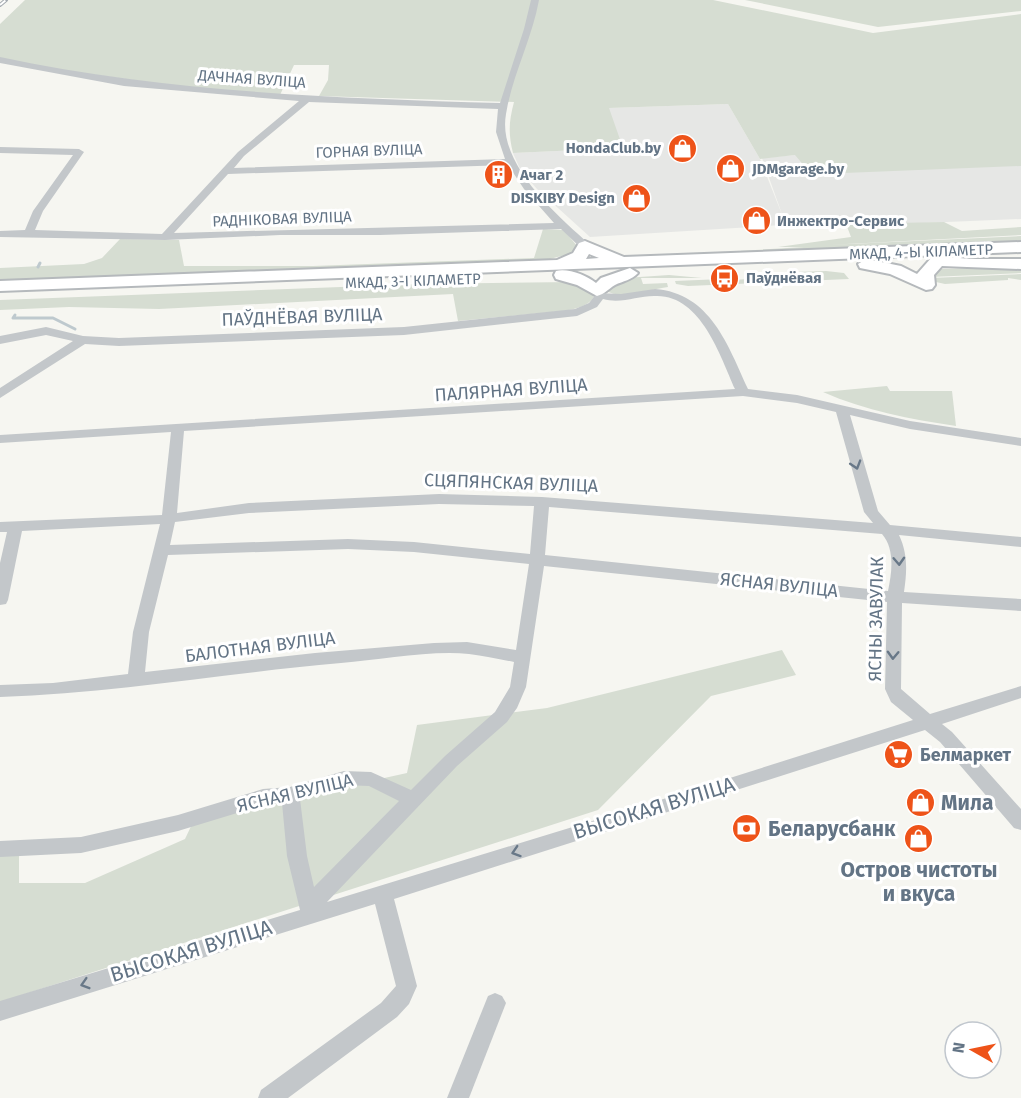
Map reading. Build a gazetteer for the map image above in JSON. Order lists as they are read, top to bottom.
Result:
{
  "streets": {
    "highway": ["МКАД, 4-Ы КІЛАМЕТР", "МКАД, 3-І КІЛАМЕТР"],
    "street": [
      "ДАЧНАЯ ВУЛІЦА",
      "ГОРНАЯ ВУЛІЦА",
      "РАДНІКОВАЯ ВУЛІЦА",
      "ПАЎДНЁВАЯ ВУЛІЦА",
      "ПАЛЯРНАЯ ВУЛІЦА",
      "СЦЯПЯНСКАЯ ВУЛІЦА",
      "ЯСНАЯ ВУЛІЦА",
      "ЯСНЫ ЗАВУЛАК",
      "БАЛОТНАЯ ВУЛІЦА",
      "ВЫСОКАЯ ВУЛІЦА"
    ]
  },
  "crossings": [
    ["МКАД, 4-Ы КІЛАМЕТР", "МКАД, 3-І КІЛАМЕТР"],
    ["ПАЛЯРНАЯ ВУЛІЦА", "ЯСНЫ ЗАВУЛАК"],
    ["СЦЯПЯНСКАЯ ВУЛІЦА", "ЯСНЫ ЗАВУЛАК"],
    ["ЯСНАЯ ВУЛІЦА", "ЯСНЫ ЗАВУЛАК"],
    ["ЯСНЫ ЗАВУЛАК", "ВЫСОКАЯ ВУЛІЦА"]
  ],
  "one_way": ["ЯСНЫ ЗАВУЛАК", "ВЫСОКАЯ ВУЛІЦА"],
  "places": {
    "shop": [
      "HondaClub.by",
      "JDMgarage.by",
      "DISKIBY Design",
      "Инжектро-Сервис",
      "Мила",
      "Остров чистоты и вкуса"
    ],
    "building": ["Ачаг 2"],
    "bus stop": ["Паўднёвая"],
    "supermarket": ["Белмаркет"],
    "bank": ["Беларусбанк"]
  },
  "north": "left"
}
